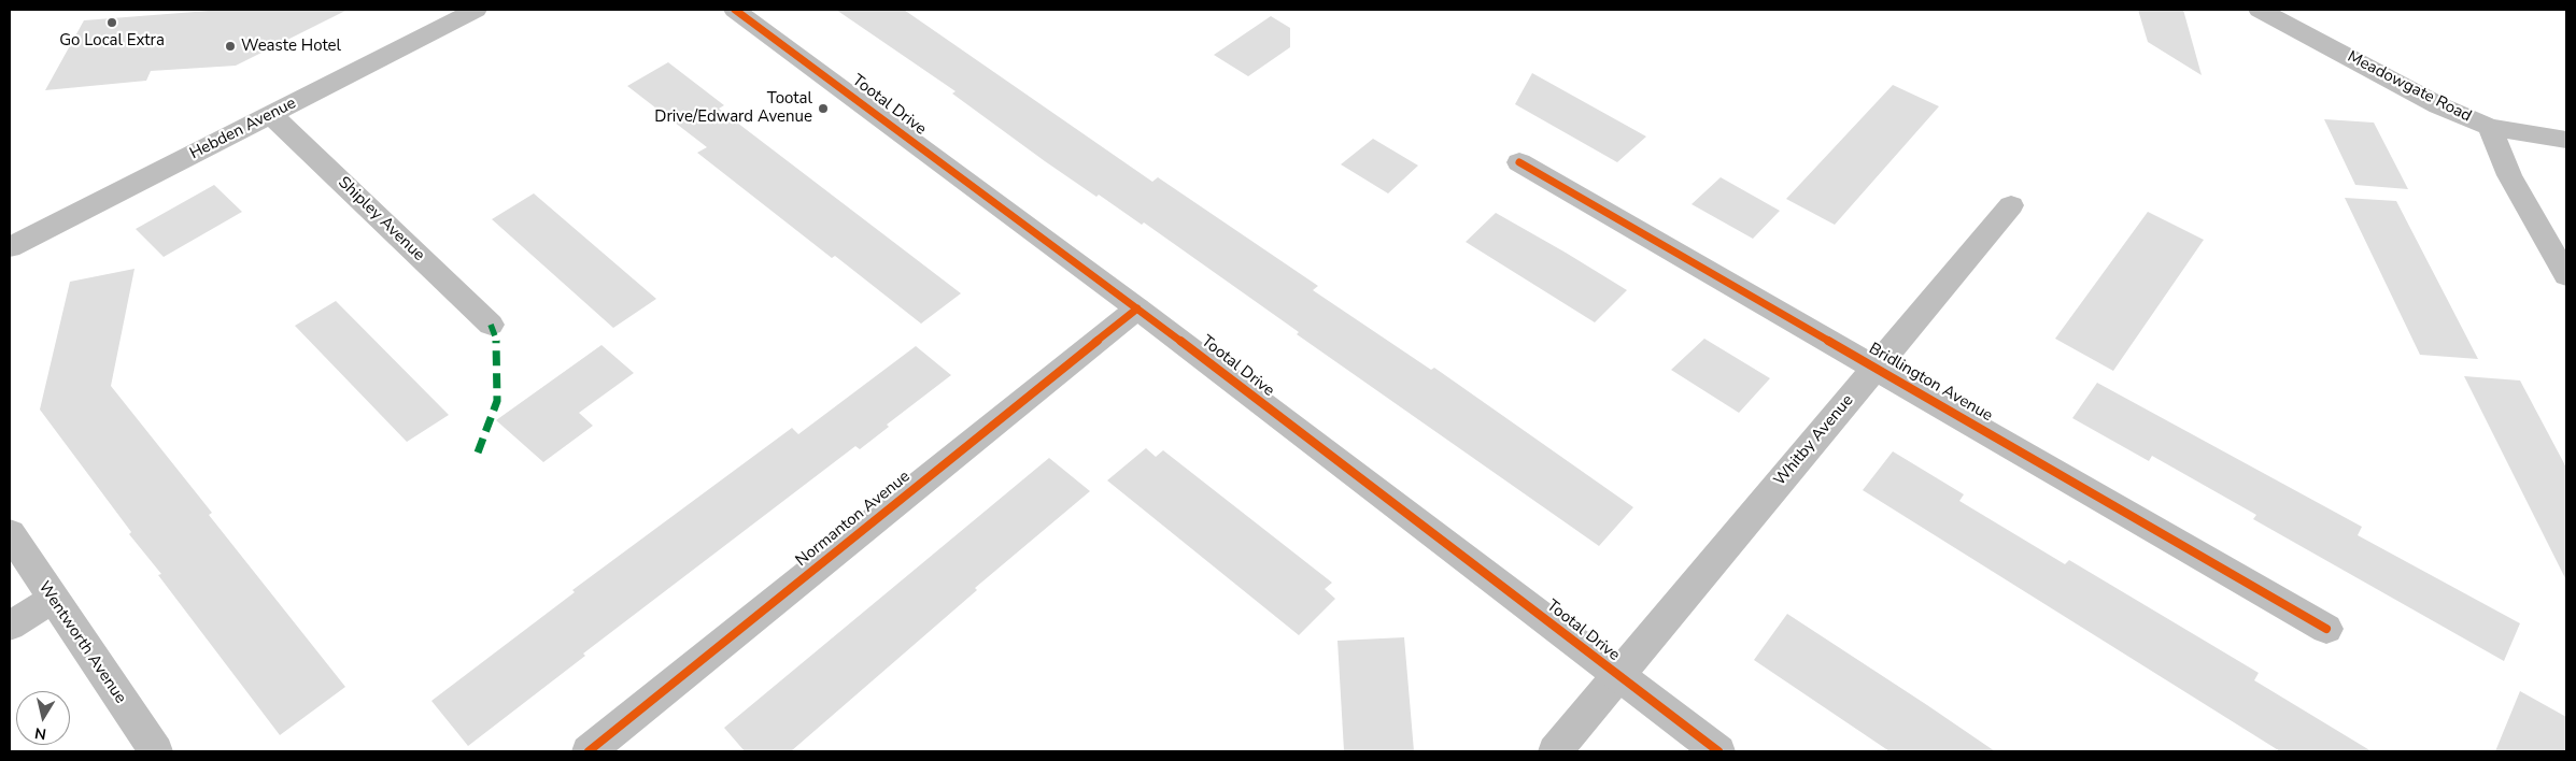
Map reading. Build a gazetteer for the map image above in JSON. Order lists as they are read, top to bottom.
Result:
{
  "streets": {
    "street": [
      "Meadowgate Road",
      "Tootal Drive",
      "Hebden Avenue",
      "Shipley Avenue",
      "Bridlington Avenue",
      "Whitby Avenue",
      "Normanton Avenue",
      "Wentworth Avenue"
    ]
  },
  "crossings": [
    ["Tootal Drive", "Whitby Avenue"],
    ["Tootal Drive", "Normanton Avenue"],
    ["Hebden Avenue", "Shipley Avenue"],
    ["Bridlington Avenue", "Whitby Avenue"]
  ],
  "places": ["Go Local Extra", "Weaste Hotel", "Tootal Drive/Edward Avenue"],
  "north": "bottom"
}
